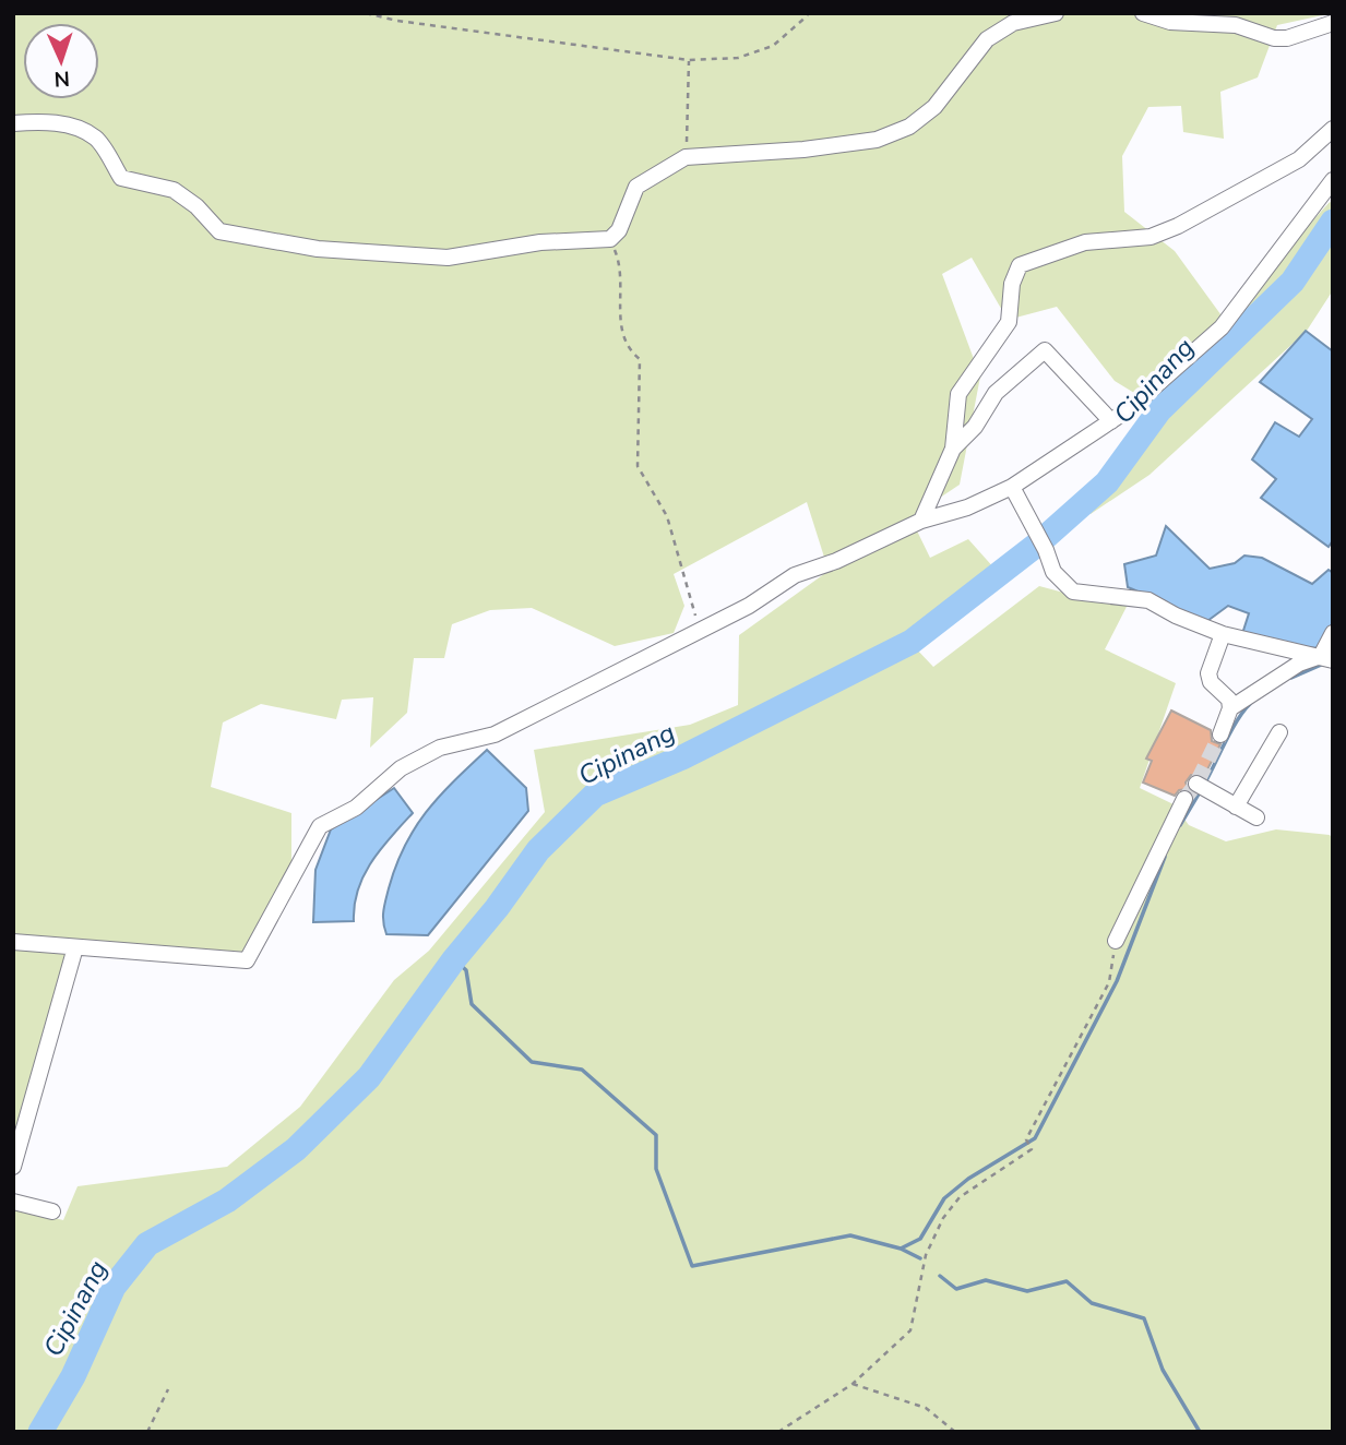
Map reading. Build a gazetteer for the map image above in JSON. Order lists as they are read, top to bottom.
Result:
{
  "water": ["Cipinang"],
  "north": "bottom"
}
